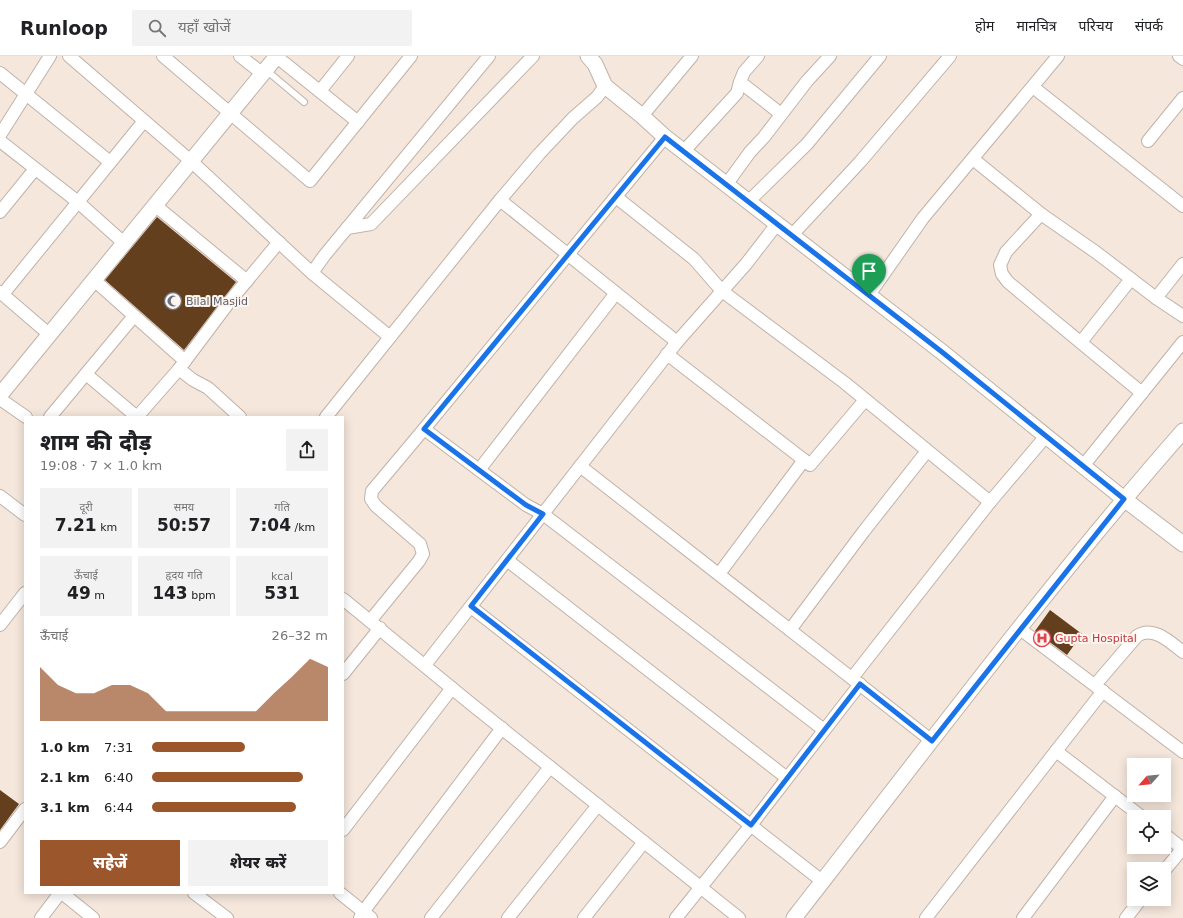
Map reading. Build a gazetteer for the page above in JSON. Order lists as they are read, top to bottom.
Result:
{
  "places": {
    "mosque": ["Bilal Masjid"],
    "hospital": ["Gupta Hospital"]
  },
  "north": "bottom left",
  "page": {
    "header": "Runloop",
    "search": "यहाँ खोजें",
    "nav": [
      "होम",
      "मानचित्र",
      "परिचय",
      "संपर्क"
    ],
    "heading": ["शाम की दौड़", "19:08 · 7 × 1.0 km"],
    "stats": [
      ["दूरी", "7.21 km"],
      ["समय", "50:57"],
      ["गति", "7:04 /km"],
      ["ऊँचाई", "49 m"],
      ["हृदय गति", "143 bpm"],
      ["kcal", "531"]
    ],
    "chart": ["ऊँचाई", "26–32 m"],
    "list": [
      {
        "name": "1.0 km",
        "note": "7:31"
      },
      {
        "name": "2.1 km",
        "note": "6:40"
      },
      {
        "name": "3.1 km",
        "note": "6:44"
      }
    ],
    "buttons": ["सहेजें", "शेयर करें"]
  }
}
